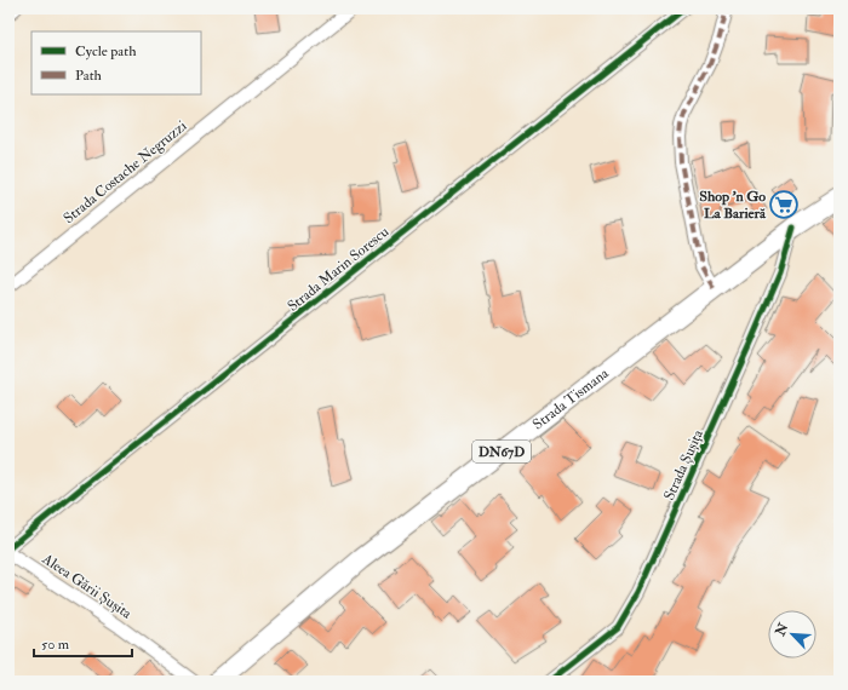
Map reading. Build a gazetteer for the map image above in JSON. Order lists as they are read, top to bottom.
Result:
{
  "streets": {
    "main road": ["Strada Tismana", "DN67D"],
    "street": [
      "Strada Costache Negruzzi",
      "Strada Marin Sorescu",
      "Strada Șușița",
      "Aleea Gării Șușita"
    ]
  },
  "crossings": [
    ["Strada Tismana", "Strada Șușița"]
  ],
  "places": {
    "supermarket": ["Shop 'n Go La Barieră"]
  },
  "legend": ["Cycle path", "Path"],
  "scale_bar": "50 m",
  "north": "top left"
}
